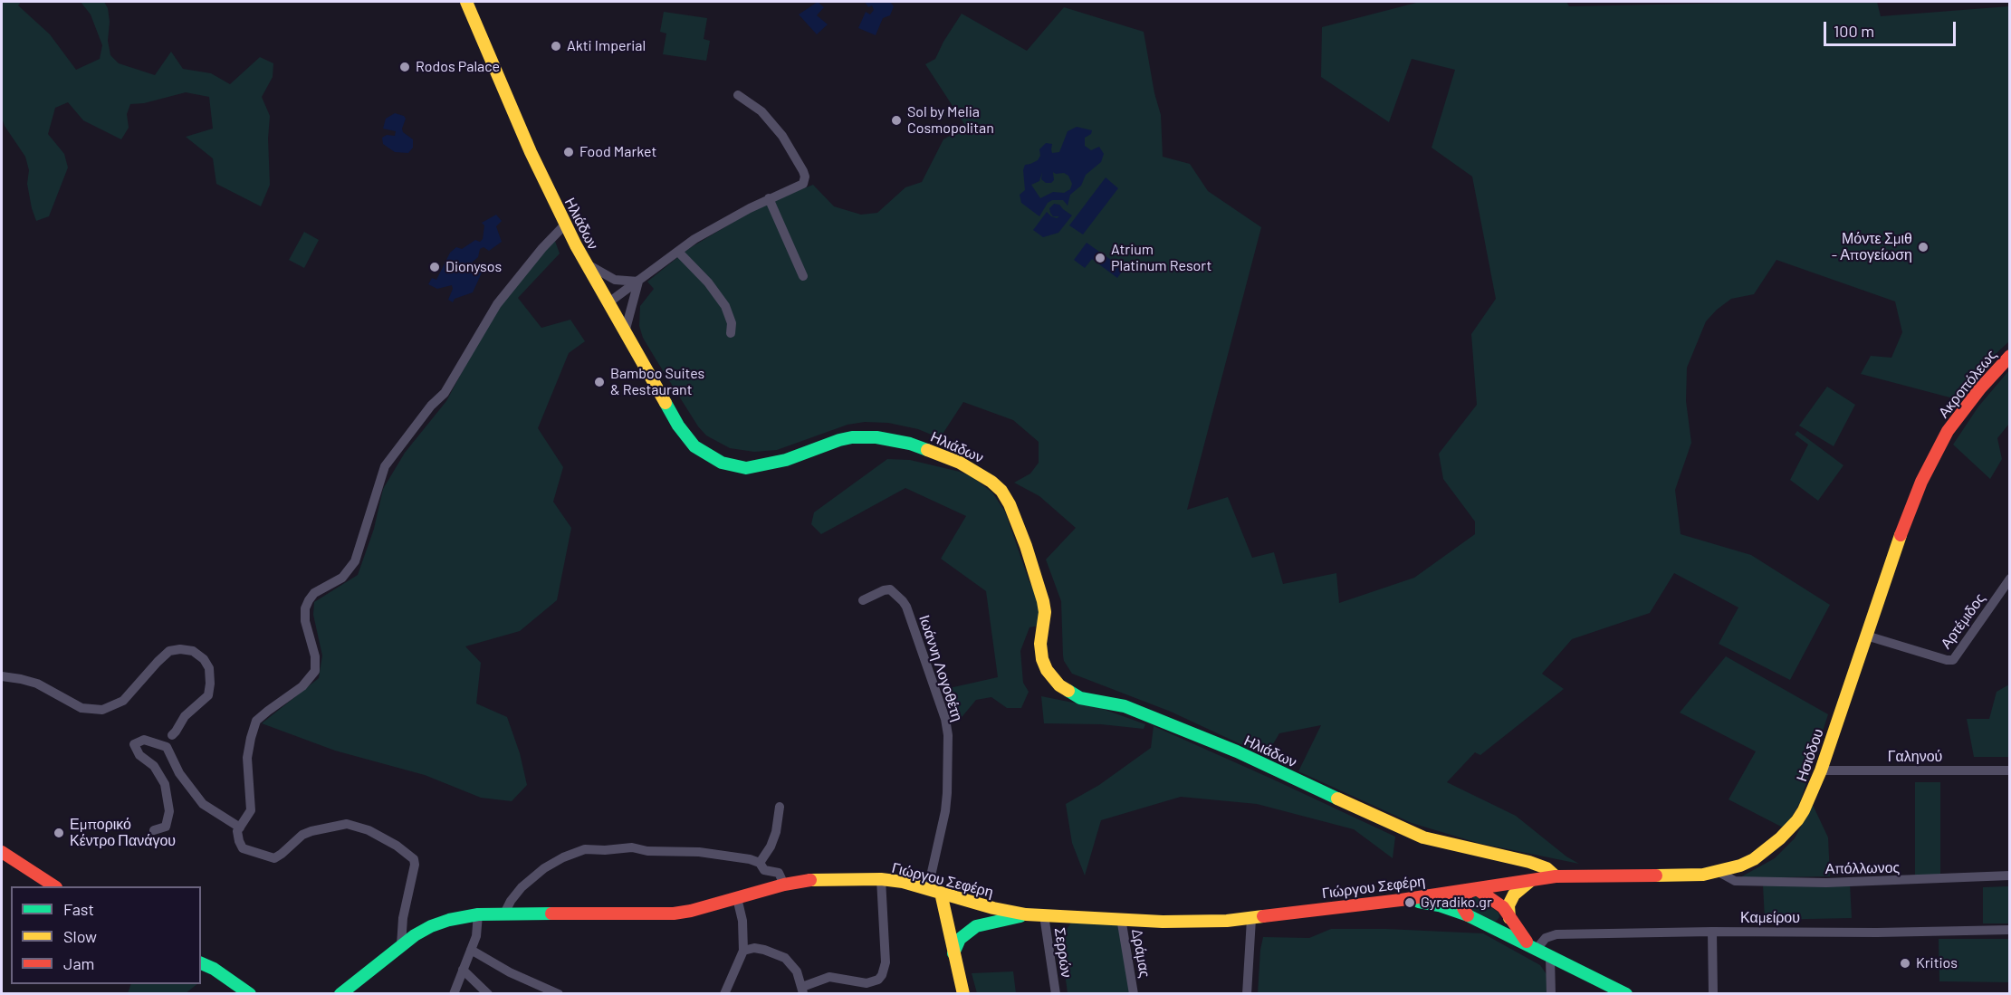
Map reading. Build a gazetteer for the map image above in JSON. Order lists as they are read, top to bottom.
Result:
{
  "streets": {
    "street": [
      "Ηλιάδων",
      "Ακροπόλεως",
      "Αρτέμιδος",
      "Ιωάννη Λογοθέτη",
      "Ησιόδου",
      "Γαληνού",
      "Απόλλωνος",
      "Γιώργου Σεφέρη",
      "Καμείρου",
      "Σερρών",
      "Δράμας"
    ]
  },
  "crossings": [
    ["Ηλιάδων", "Ησιόδου"],
    ["Ακροπόλεως", "Ησιόδου"],
    ["Αρτέμιδος", "Ησιόδου"],
    ["Ιωάννη Λογοθέτη", "Γιώργου Σεφέρη"],
    ["Ησιόδου", "Γαληνού"],
    ["Ησιόδου", "Απόλλωνος"],
    ["Ησιόδου", "Γιώργου Σεφέρη"],
    ["Γιώργου Σεφέρη", "Σερρών"],
    ["Γιώργου Σεφέρη", "Δράμας"]
  ],
  "places": [
    "Akti Imperial",
    "Rodos Palace",
    "Sol by Melia Cosmopolitan",
    "Food Market",
    "Μόντε Σμιθ - Απογείωση",
    "Atrium Platinum Resort",
    "Dionysos",
    "Bamboo Suites & Restaurant",
    "Εμπορικό Κέντρο Πανάγου",
    "Gyradiko.gr",
    "Kritios"
  ],
  "legend": ["Fast", "Slow", "Jam"],
  "scale_bar": "100 m"
}
